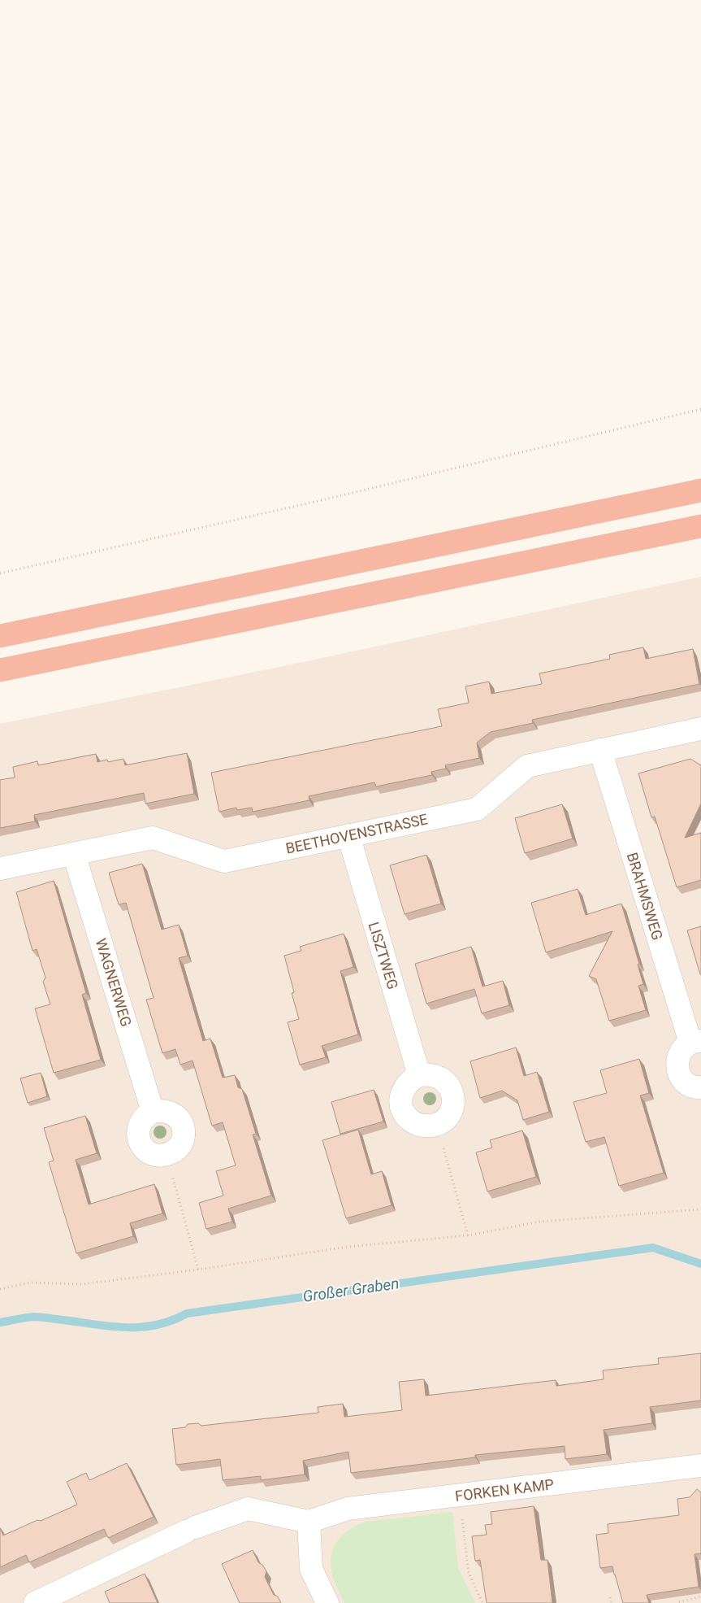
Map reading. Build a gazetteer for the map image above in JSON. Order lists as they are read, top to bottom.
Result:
{
  "streets": {
    "street": [
      "BEETHOVENSTRASSE",
      "BRAHMSWEG",
      "LISZTWEG",
      "WAGNERWEG",
      "FORKEN KAMP"
    ]
  },
  "crossings": [
    ["BEETHOVENSTRASSE", "BRAHMSWEG"],
    ["BEETHOVENSTRASSE", "LISZTWEG"],
    ["BEETHOVENSTRASSE", "WAGNERWEG"]
  ],
  "water": ["Großer Graben"]
}
